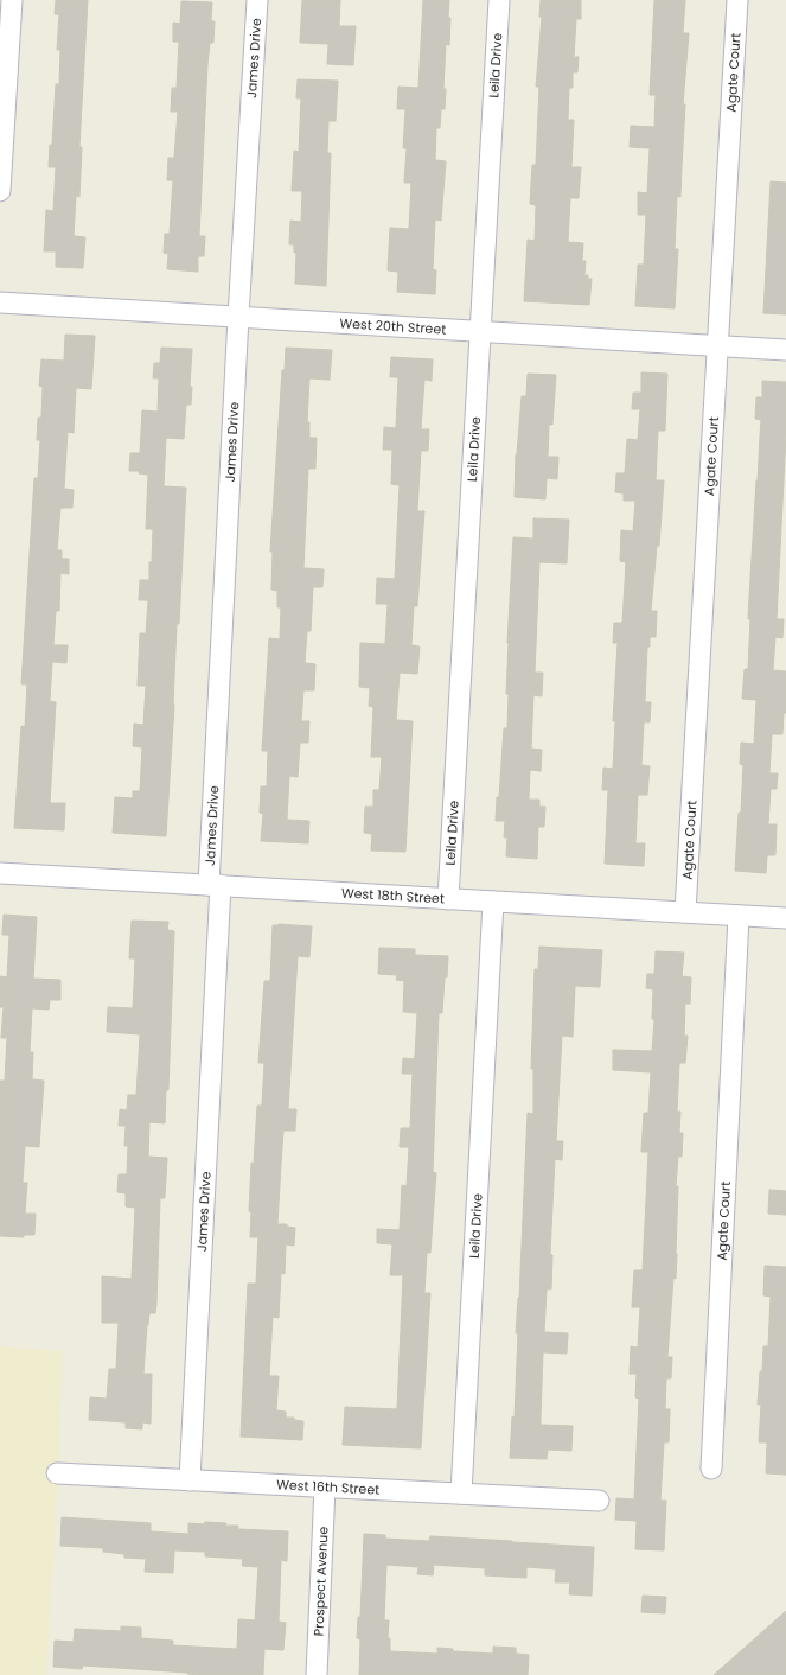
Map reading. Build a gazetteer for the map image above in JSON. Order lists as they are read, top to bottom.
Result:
{
  "streets": {
    "street": [
      "James Drive",
      "Leila Drive",
      "Agate Court",
      "West 20th Street",
      "West 18th Street",
      "West 16th Street",
      "Prospect Avenue"
    ]
  },
  "crossings": [
    ["James Drive", "West 20th Street"],
    ["James Drive", "West 18th Street"],
    ["James Drive", "West 16th Street"],
    ["Leila Drive", "West 20th Street"],
    ["Leila Drive", "West 18th Street"],
    ["Leila Drive", "West 16th Street"],
    ["Agate Court", "West 20th Street"],
    ["Agate Court", "West 18th Street"],
    ["West 16th Street", "Prospect Avenue"]
  ]
}
